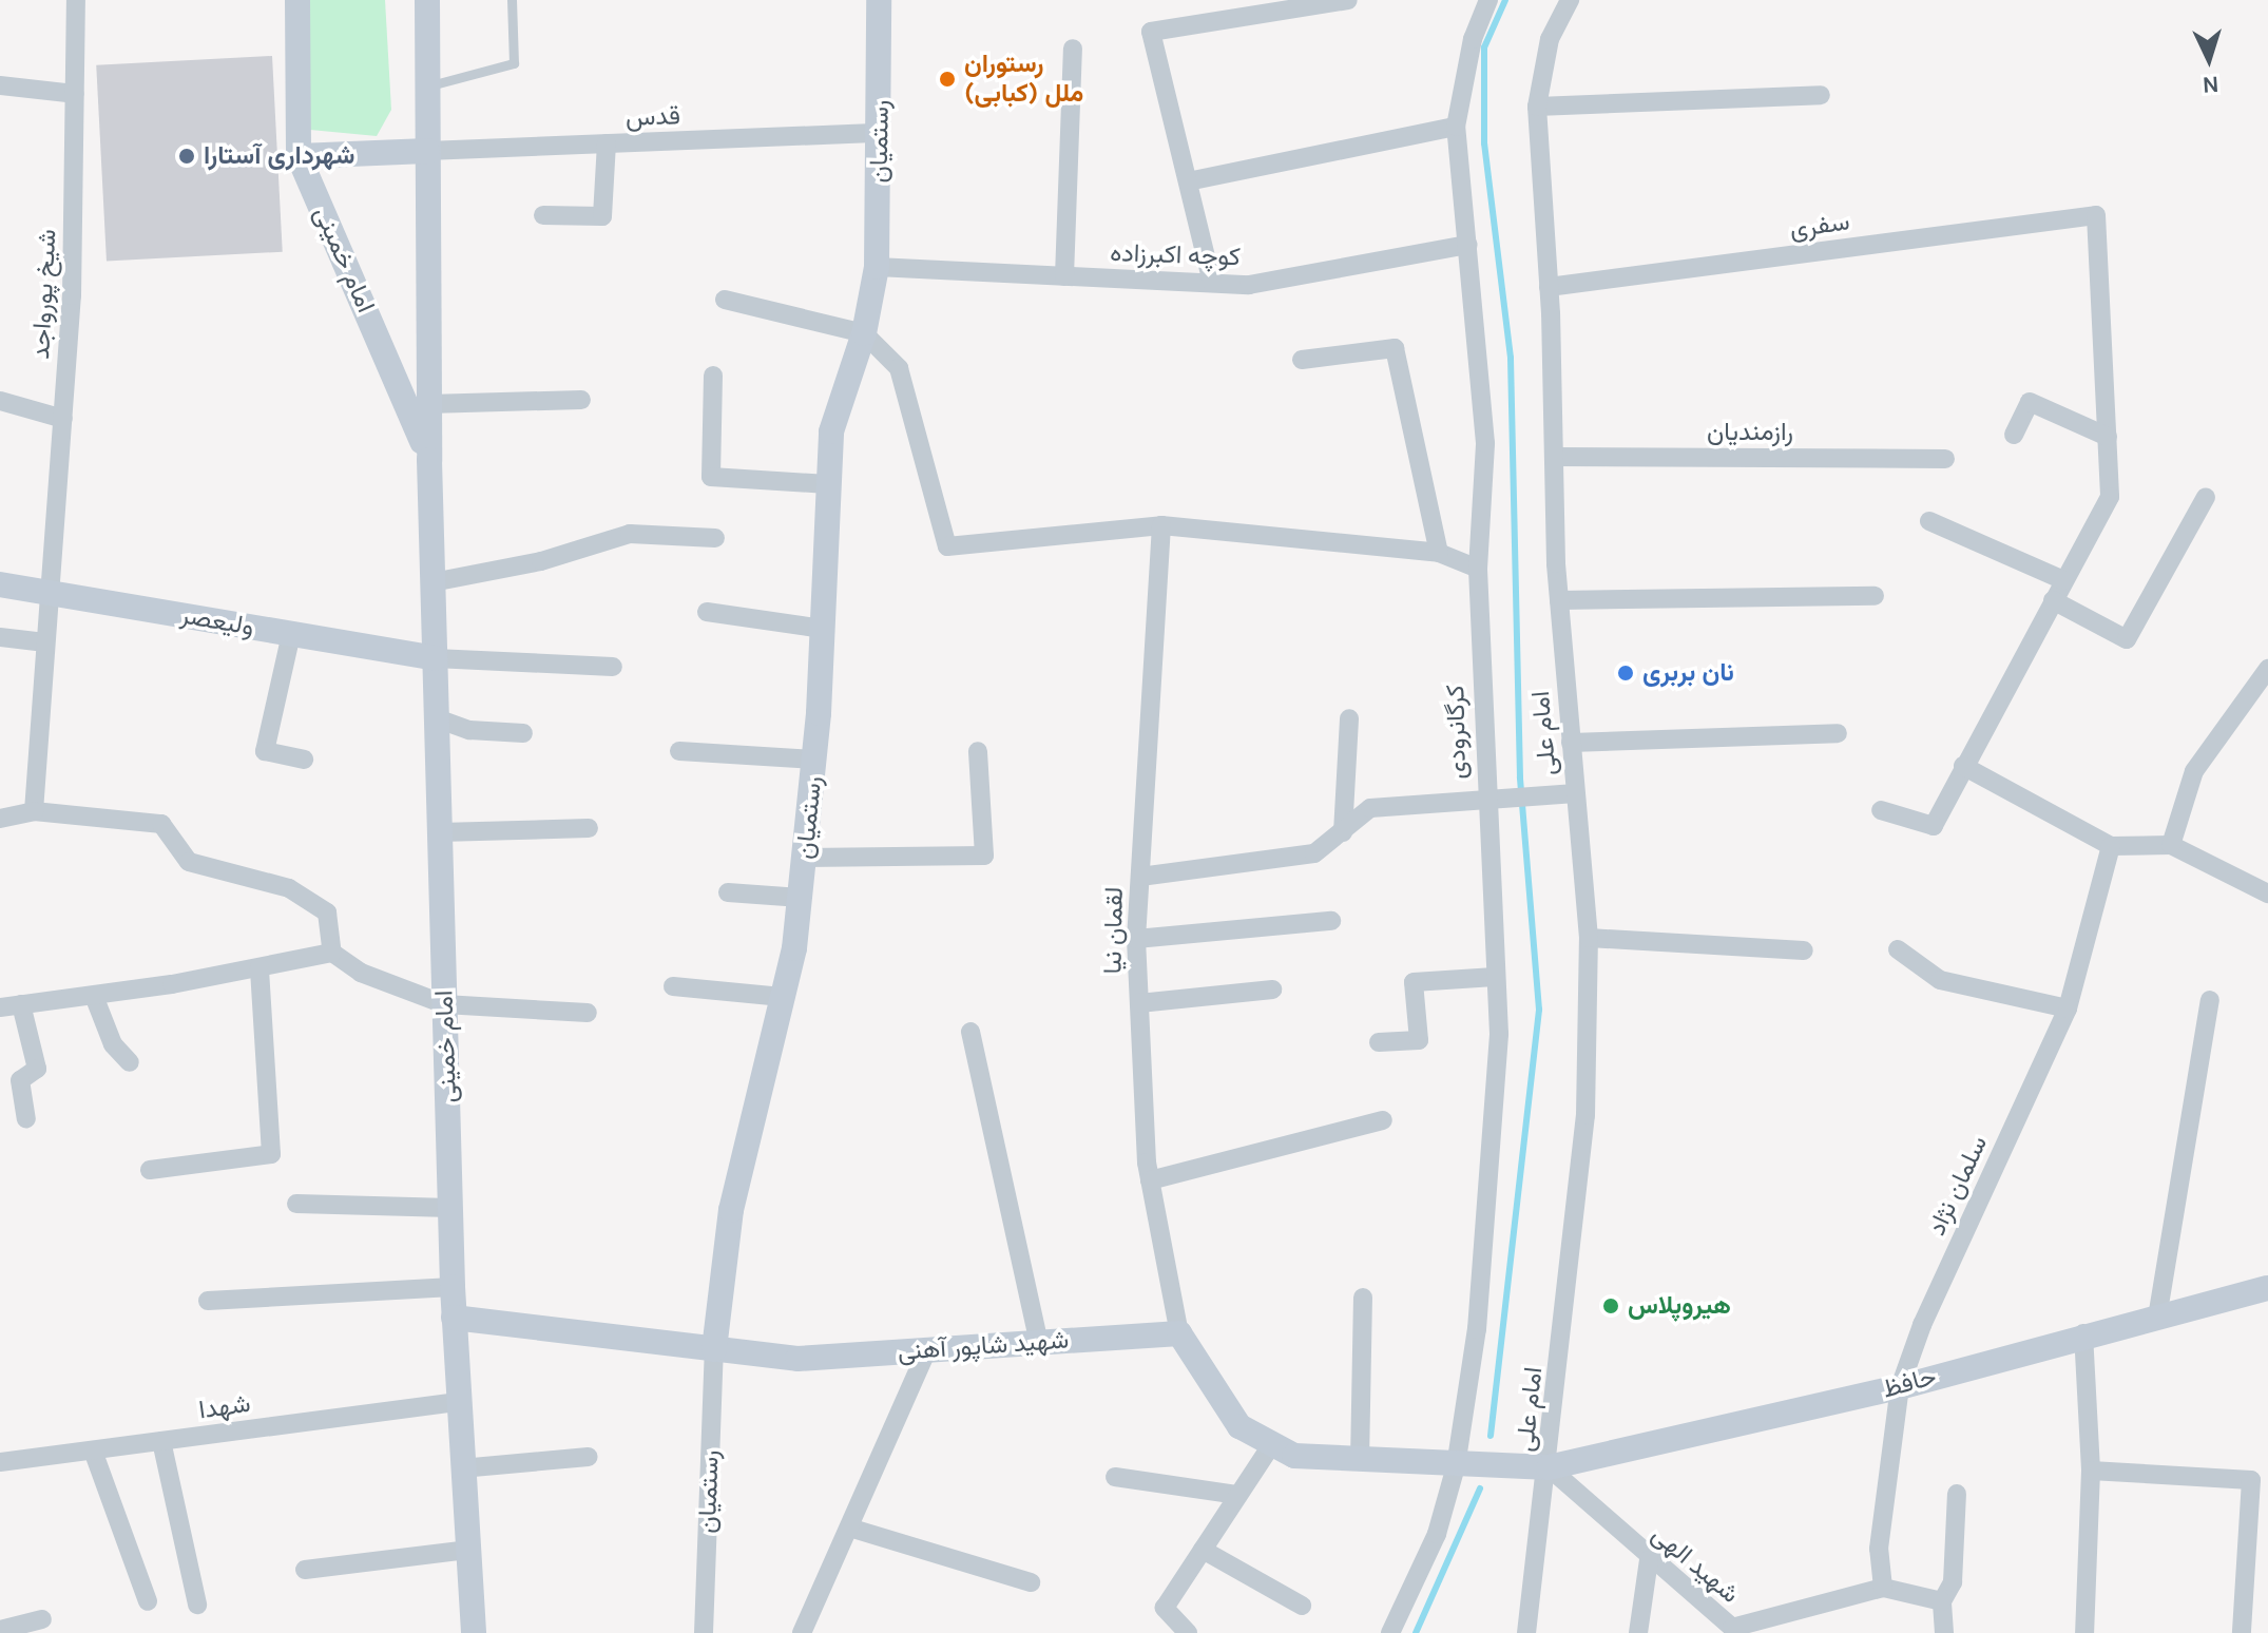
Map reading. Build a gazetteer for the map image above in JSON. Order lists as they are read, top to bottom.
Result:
{
  "streets": {
    "street": [
      "قدس",
      "رستمیان",
      "سفری",
      "کوچه اکبرزاده",
      "امام خمینی",
      "شیخ پورواجد",
      "رازمندیان",
      "ولیعصر",
      "کرگانرودی",
      "امام علی",
      "لقمان نیا",
      "سلمان نژاد",
      "شهید شاپور آهنی",
      "حافظ",
      "شهدا",
      "شهید الهی"
    ]
  },
  "crossings": [
    ["قدس", "رستمیان"],
    ["قدس", "امام خمینی"],
    ["رستمیان", "کوچه اکبرزاده"],
    ["رستمیان", "شهید شاپور آهنی"],
    ["سفری", "امام علی"],
    ["کوچه اکبرزاده", "کرگانرودی"],
    ["امام خمینی", "ولیعصر"],
    ["امام خمینی", "شهید شاپور آهنی"],
    ["امام خمینی", "شهدا"],
    ["شیخ پورواجد", "ولیعصر"],
    ["رازمندیان", "امام علی"],
    ["کرگانرودی", "حافظ"],
    ["امام علی", "حافظ"],
    ["امام علی", "شهید الهی"],
    ["لقمان نیا", "شهید شاپور آهنی"],
    ["سلمان نژاد", "حافظ"],
    ["سلمان نژاد", "شهید الهی"],
    ["حافظ", "شهید الهی"]
  ],
  "places": [
    "رستوران ملل (کبابی)",
    "شهرداری آستارا",
    "نان بربری",
    "هیروپلاس"
  ],
  "north": "bottom"
}
